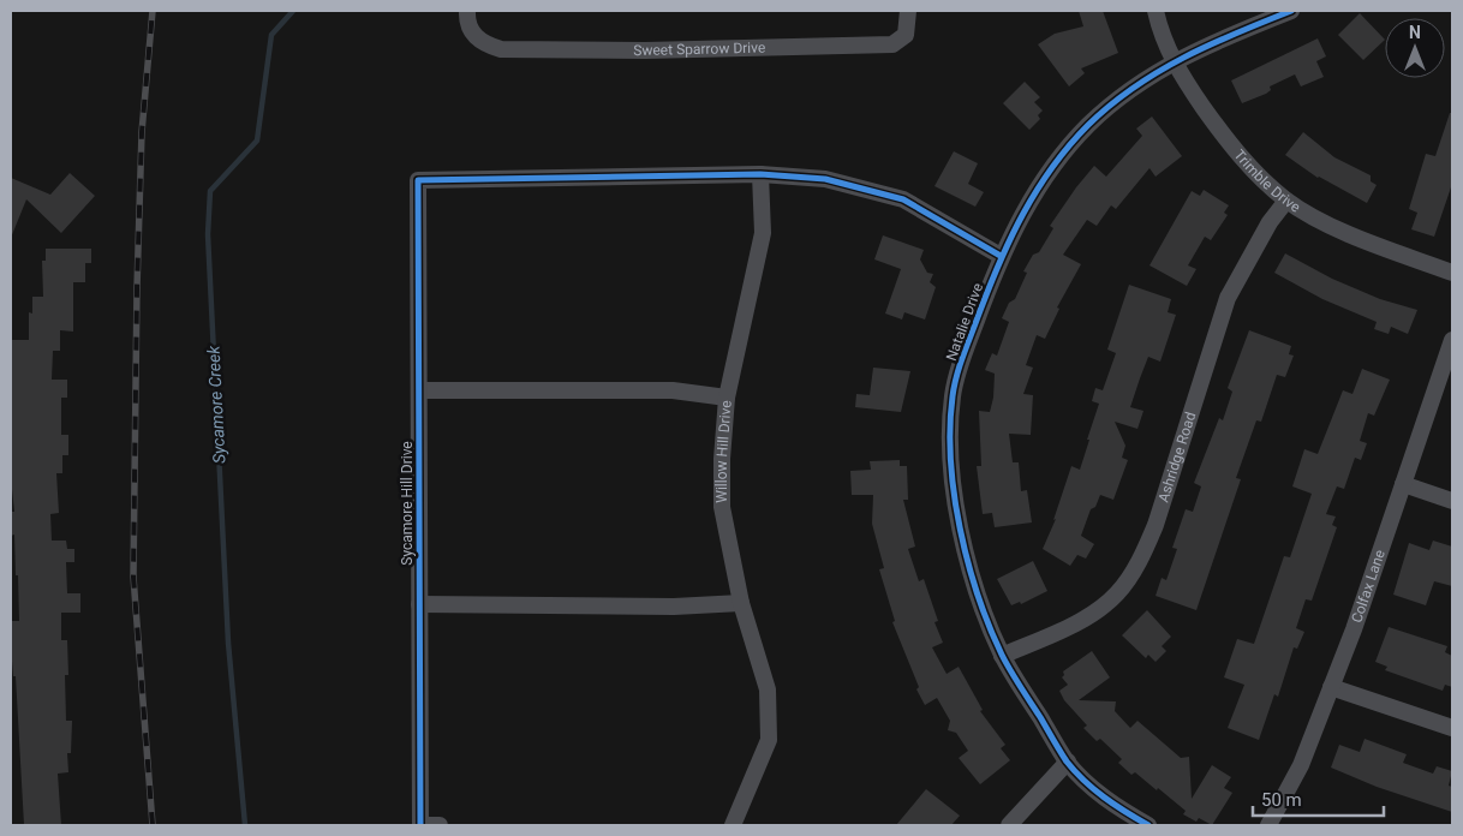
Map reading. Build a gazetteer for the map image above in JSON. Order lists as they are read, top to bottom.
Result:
{
  "streets": {
    "street": [
      "Sweet Sparrow Drive",
      "Trimble Drive",
      "Natalie Drive",
      "Willow Hill Drive",
      "Ashridge Road",
      "Sycamore Hill Drive",
      "Colfax Lane"
    ]
  },
  "crossings": [
    ["Trimble Drive", "Natalie Drive"],
    ["Trimble Drive", "Ashridge Road"],
    ["Natalie Drive", "Ashridge Road"],
    ["Willow Hill Drive", "Sycamore Hill Drive"]
  ],
  "water": ["Sycamore Creek"],
  "scale_bar": "50 m",
  "north": "top"
}
